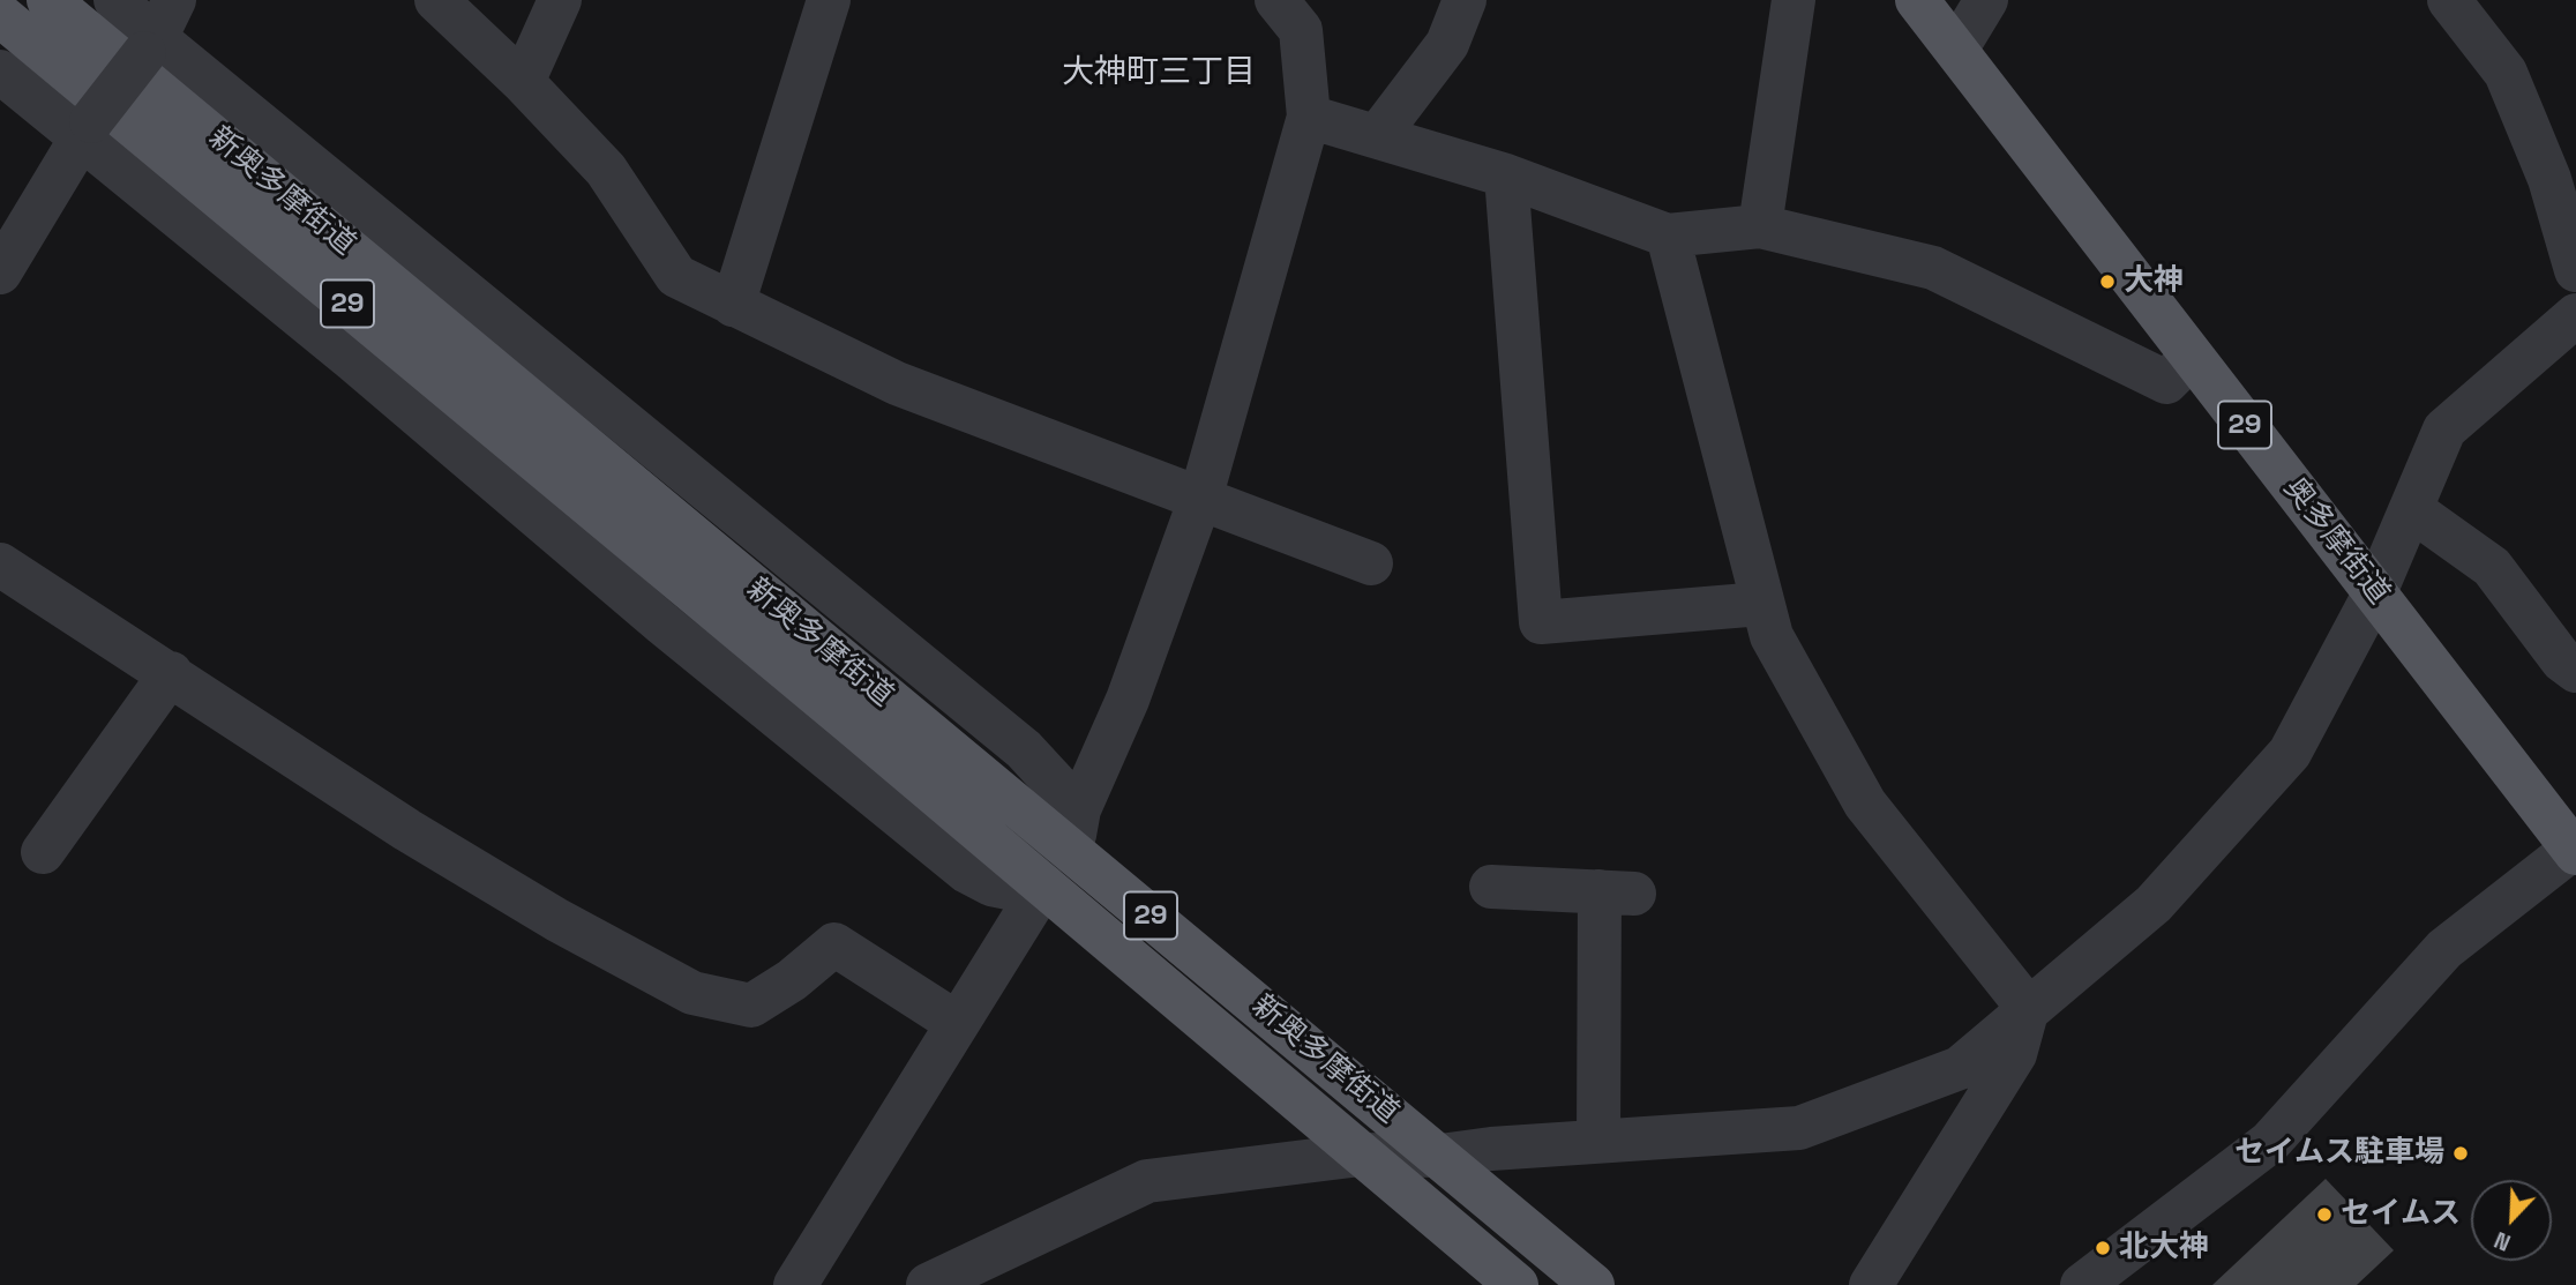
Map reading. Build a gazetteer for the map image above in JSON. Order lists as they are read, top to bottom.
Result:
{
  "streets": {
    "main road": ["新奥多摩街道", "29", "奥多摩街道"]
  },
  "districts": ["大神町三丁目"],
  "places": [
    "大神",
    "セイムス駐車場",
    "セイムス",
    "北大神"
  ],
  "north": "bottom left"
}
